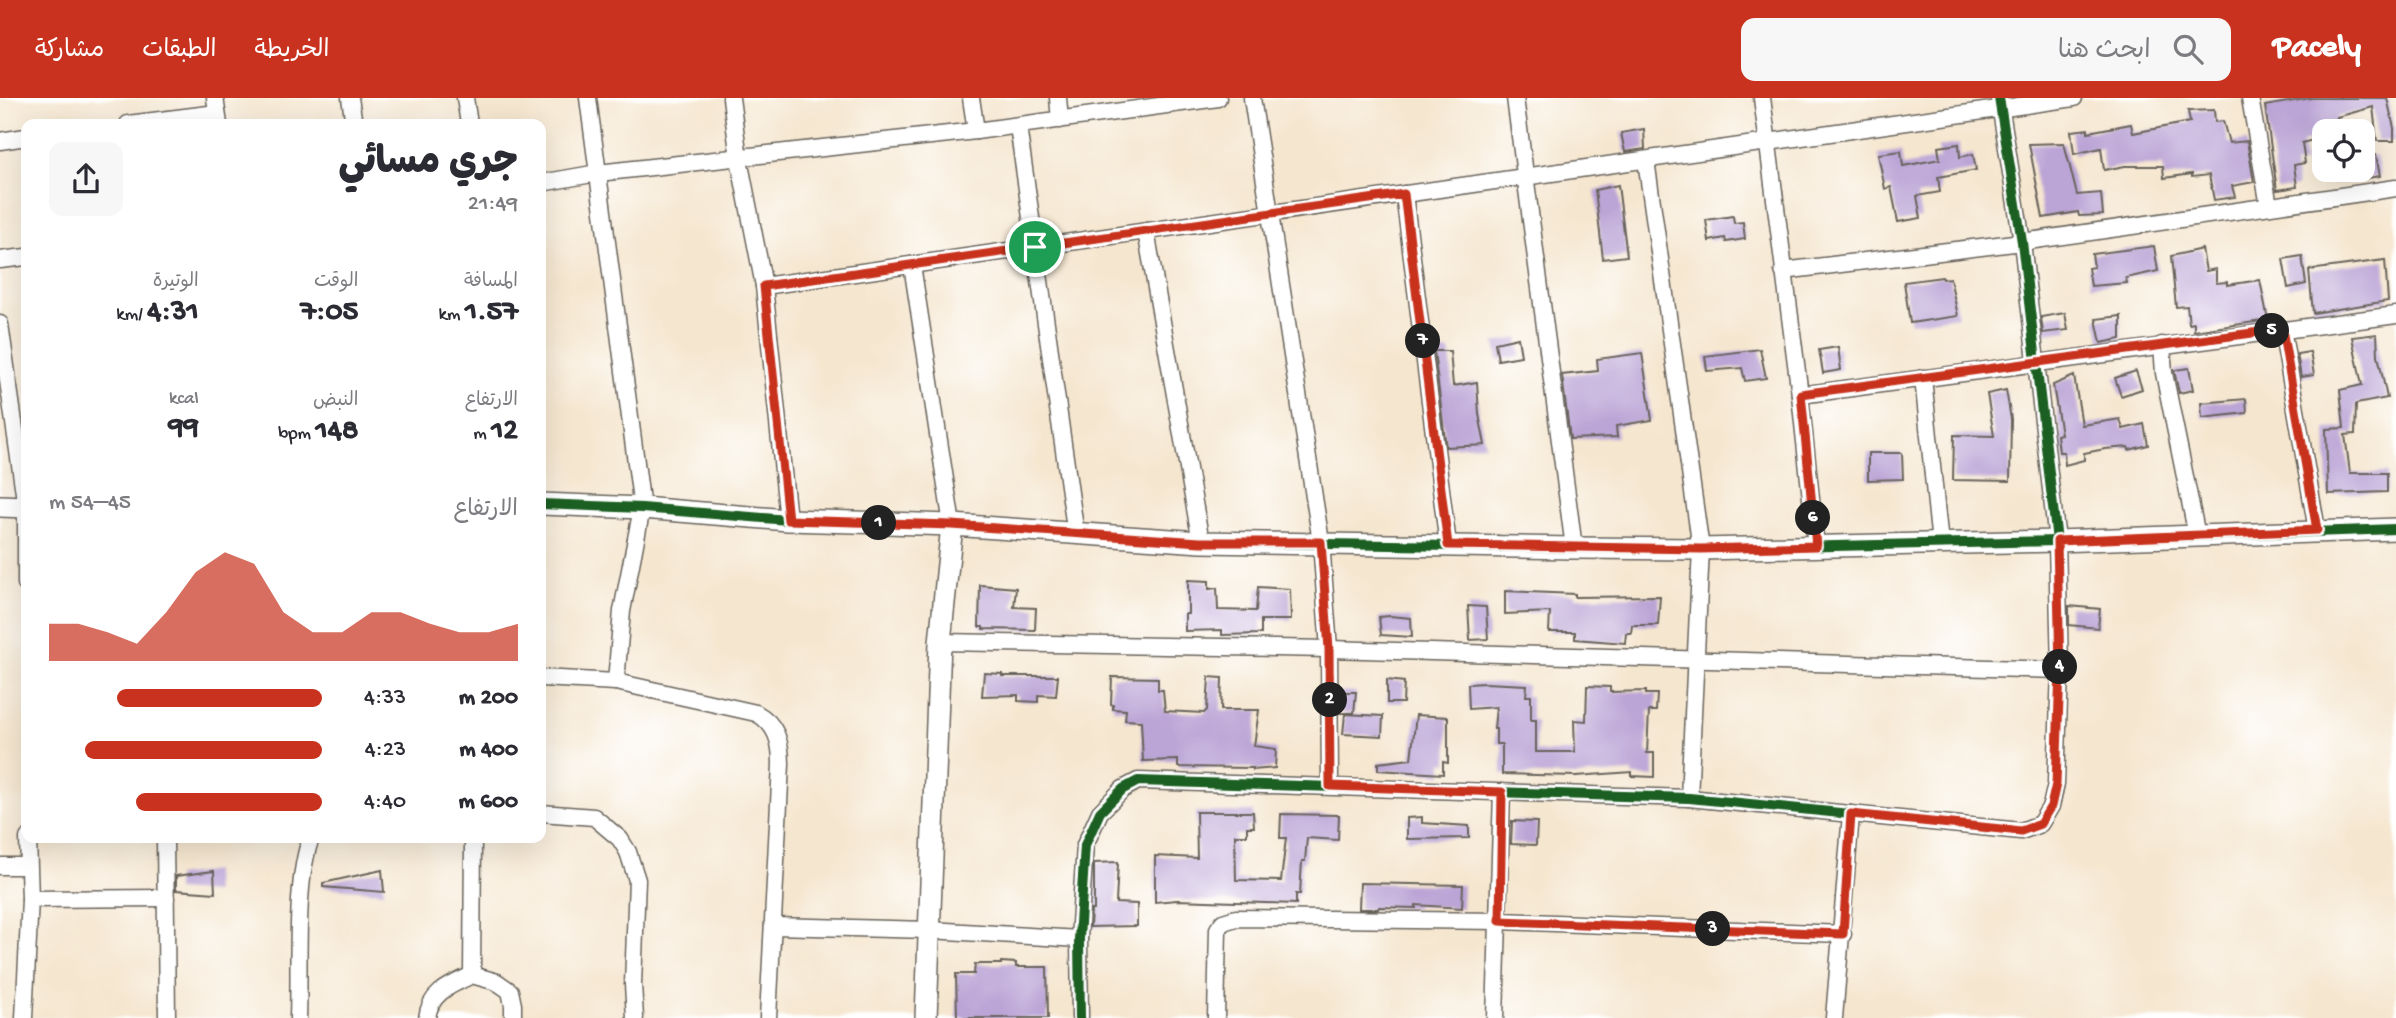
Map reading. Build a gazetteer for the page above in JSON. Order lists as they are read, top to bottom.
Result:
{
  "page": {
    "header": "Pacely",
    "search": "ابحث هنا",
    "nav": ["الخريطة", "الطبقات", "مشاركة"],
    "heading": ["جري مسائي", "21:49"],
    "stats": [
      ["المسافة", "1.57 km"],
      ["الوقت", "7:05"],
      ["الوتيرة", "4:31 /km"],
      ["الارتفاع", "12 m"],
      ["النبض", "148 bpm"],
      ["kcal", "99"]
    ],
    "pins": [
      "5",
      "7",
      "6",
      "1",
      "4",
      "2",
      "3"
    ],
    "chart": ["الارتفاع", "45–54 m"],
    "list": [
      {
        "name": "200 m",
        "note": "4:33"
      },
      {
        "name": "400 m",
        "note": "4:23"
      },
      {
        "name": "600 m",
        "note": "4:40"
      }
    ]
  }
}
